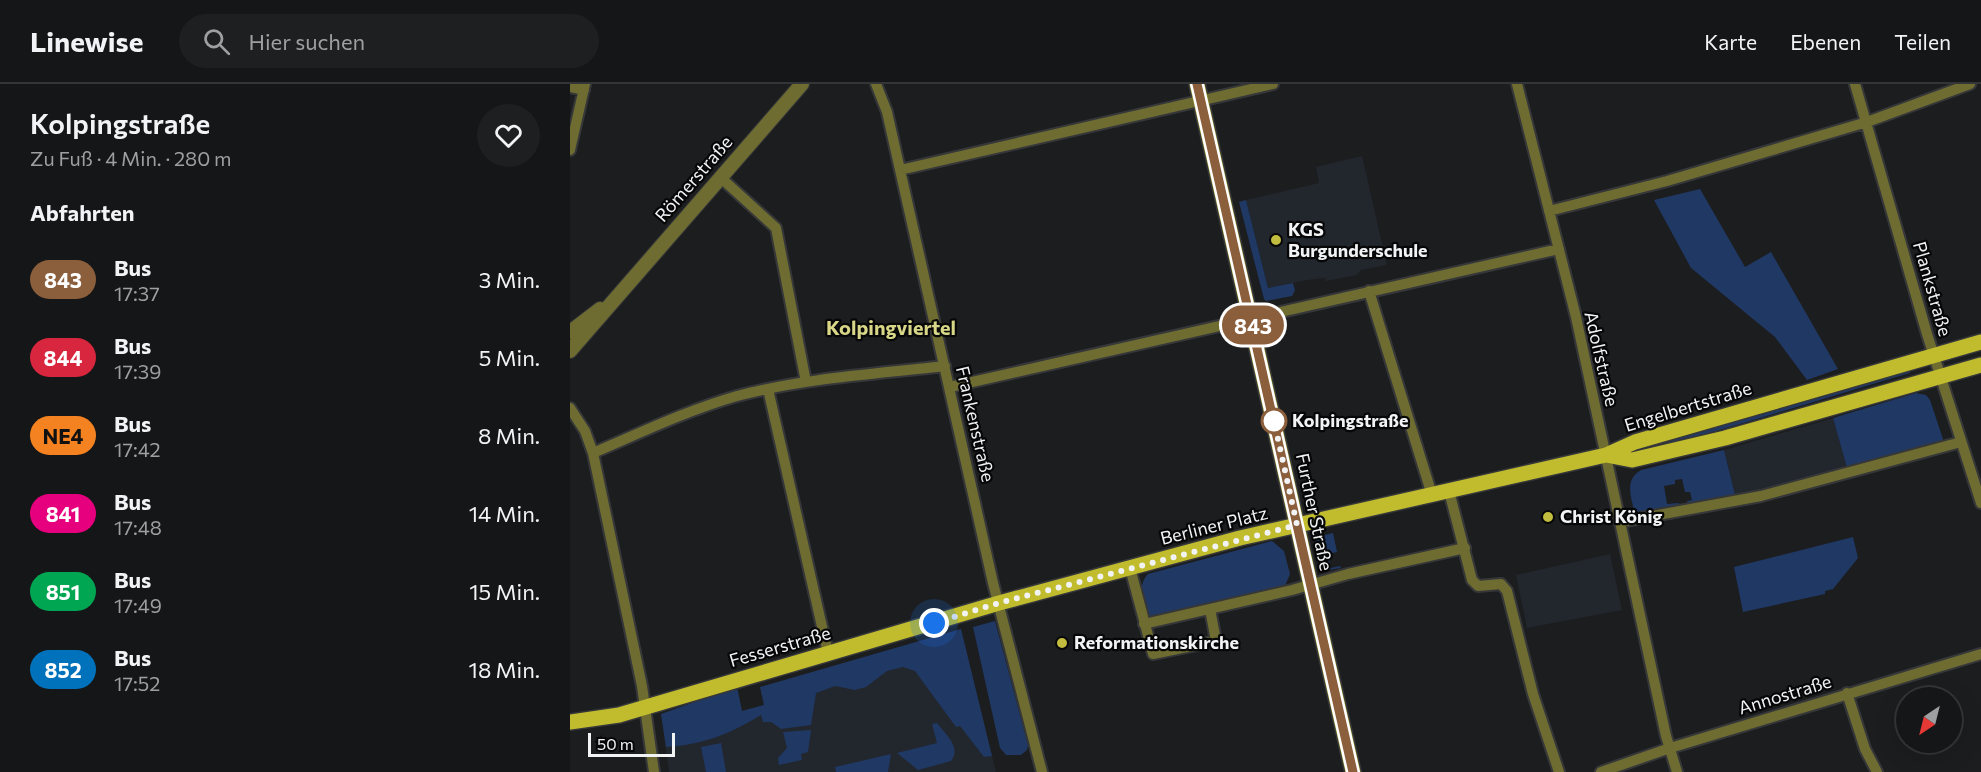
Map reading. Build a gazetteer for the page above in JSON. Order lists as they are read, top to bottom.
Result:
{
  "streets": {
    "main road": [
      "Engelbertstraße",
      "Further Straße",
      "Berliner Platz",
      "Fesserstraße"
    ],
    "street": [
      "Römerstraße",
      "Plankstraße",
      "Adolfstraße",
      "Frankenstraße",
      "Annostraße"
    ]
  },
  "crossings": [
    ["Plankstraße", "Engelbertstraße"],
    ["Adolfstraße", "Engelbertstraße"],
    ["Adolfstraße", "Berliner Platz"],
    ["Adolfstraße", "Annostraße"],
    ["Engelbertstraße", "Berliner Platz"],
    ["Frankenstraße", "Berliner Platz"],
    ["Frankenstraße", "Fesserstraße"],
    ["Further Straße", "Berliner Platz"],
    ["Berliner Platz", "Fesserstraße"]
  ],
  "districts": ["Kolpingviertel"],
  "places": [
    "KGS Burgunderschule",
    "Kolpingstraße",
    "Christ König",
    "Reformationskirche"
  ],
  "lines": ["bus line 843"],
  "scale_bar": "50 m",
  "north": "bottom left",
  "page": {
    "header": "Linewise",
    "search": "Hier suchen",
    "nav": ["Karte", "Ebenen", "Teilen"],
    "heading": [
      ["Kolpingstraße", "Zu Fuß · 4 Min. · 280 m"],
      "Abfahrten"
    ],
    "on_map": "843",
    "list": [
      {
        "mark": "843",
        "name": "Bus",
        "note": "17:37",
        "value": "3 Min."
      },
      {
        "mark": "844",
        "name": "Bus",
        "note": "17:39",
        "value": "5 Min."
      },
      {
        "mark": "NE4",
        "name": "Bus",
        "note": "17:42",
        "value": "8 Min."
      },
      {
        "mark": "841",
        "name": "Bus",
        "note": "17:48",
        "value": "14 Min."
      },
      {
        "mark": "851",
        "name": "Bus",
        "note": "17:49",
        "value": "15 Min."
      },
      {
        "mark": "852",
        "name": "Bus",
        "note": "17:52",
        "value": "18 Min."
      }
    ],
    "scale": "50 m"
  }
}
